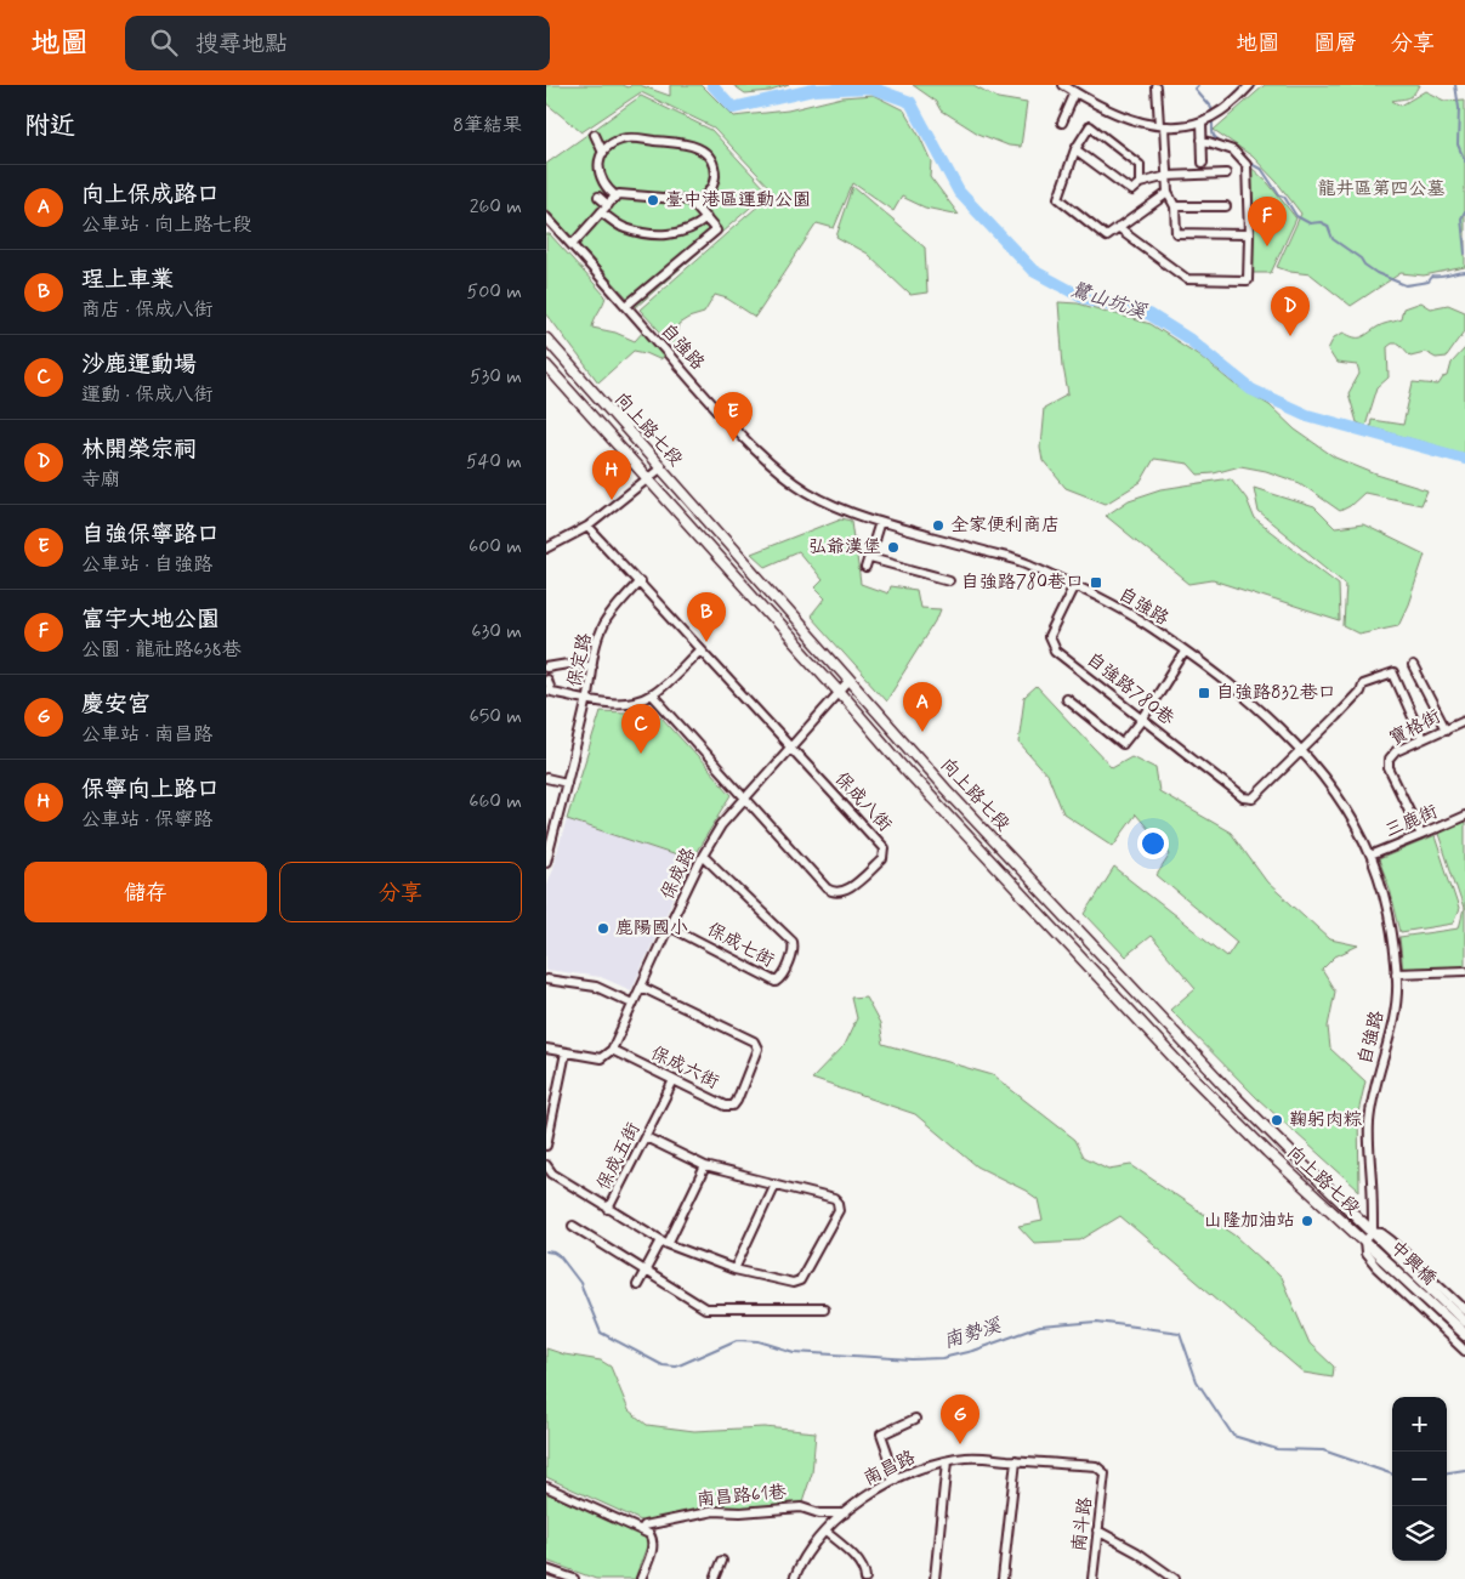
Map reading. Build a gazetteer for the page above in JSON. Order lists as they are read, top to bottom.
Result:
{
  "streets": {
    "main road": ["向上路七段", "中興橋"],
    "street": [
      "自強路",
      "保定路",
      "自強路780巷",
      "寶格街",
      "保成八街",
      "三鹿街",
      "保成路",
      "保成七街",
      "保成六街",
      "保成五街",
      "南昌路",
      "南昌路61巷",
      "南斗路"
    ]
  },
  "crossings": [
    ["自強路", "向上路七段"],
    ["自強路", "自強路780巷"],
    ["自強路", "三鹿街"],
    ["自強路", "中興橋"],
    ["向上路七段", "保成路"],
    ["向上路七段", "中興橋"],
    ["保定路", "保成八街"],
    ["寶格街", "三鹿街"],
    ["保成八街", "保成路"],
    ["保成路", "保成七街"],
    ["保成路", "保成六街"],
    ["保成六街", "保成五街"],
    ["南昌路", "南昌路61巷"],
    ["南昌路", "南斗路"]
  ],
  "water": ["鷺山坑溪", "南勢溪"],
  "parks": ["龍井區第四公墓"],
  "places": {
    "other": [
      "臺中港區運動公園",
      "全家便利商店",
      "弘爺漢堡",
      "鹿陽國小",
      "鞠躬肉粽",
      "山隆加油站"
    ],
    "transit": ["自強路780巷口", "自強路832巷口"]
  },
  "page": {
    "header": "地圖",
    "search": "搜尋地點",
    "nav": ["地圖", "圖層", "分享"],
    "heading": ["附近", "8筆結果"],
    "list": [
      {
        "mark": "A",
        "name": "向上保成路口",
        "note": "公車站 · 向上路七段",
        "value": "260 m"
      },
      {
        "mark": "B",
        "name": "珵上車業",
        "note": "商店 · 保成八街",
        "value": "500 m"
      },
      {
        "mark": "C",
        "name": "沙鹿運動場",
        "note": "運動 · 保成八街",
        "value": "530 m"
      },
      {
        "mark": "D",
        "name": "林開榮宗祠",
        "note": "寺廟",
        "value": "540 m"
      },
      {
        "mark": "E",
        "name": "自強保寧路口",
        "note": "公車站 · 自強路",
        "value": "600 m"
      },
      {
        "mark": "F",
        "name": "富宇大地公園",
        "note": "公園 · 龍社路638巷",
        "value": "630 m"
      },
      {
        "mark": "G",
        "name": "慶安宮",
        "note": "公車站 · 南昌路",
        "value": "650 m"
      },
      {
        "mark": "H",
        "name": "保寧向上路口",
        "note": "公車站 · 保寧路",
        "value": "660 m"
      }
    ],
    "pins": [
      "F",
      "D",
      "E",
      "H",
      "B",
      "A",
      "C",
      "G"
    ],
    "buttons": ["儲存", "分享"],
    "map_buttons": ["+", "−"]
  }
}
